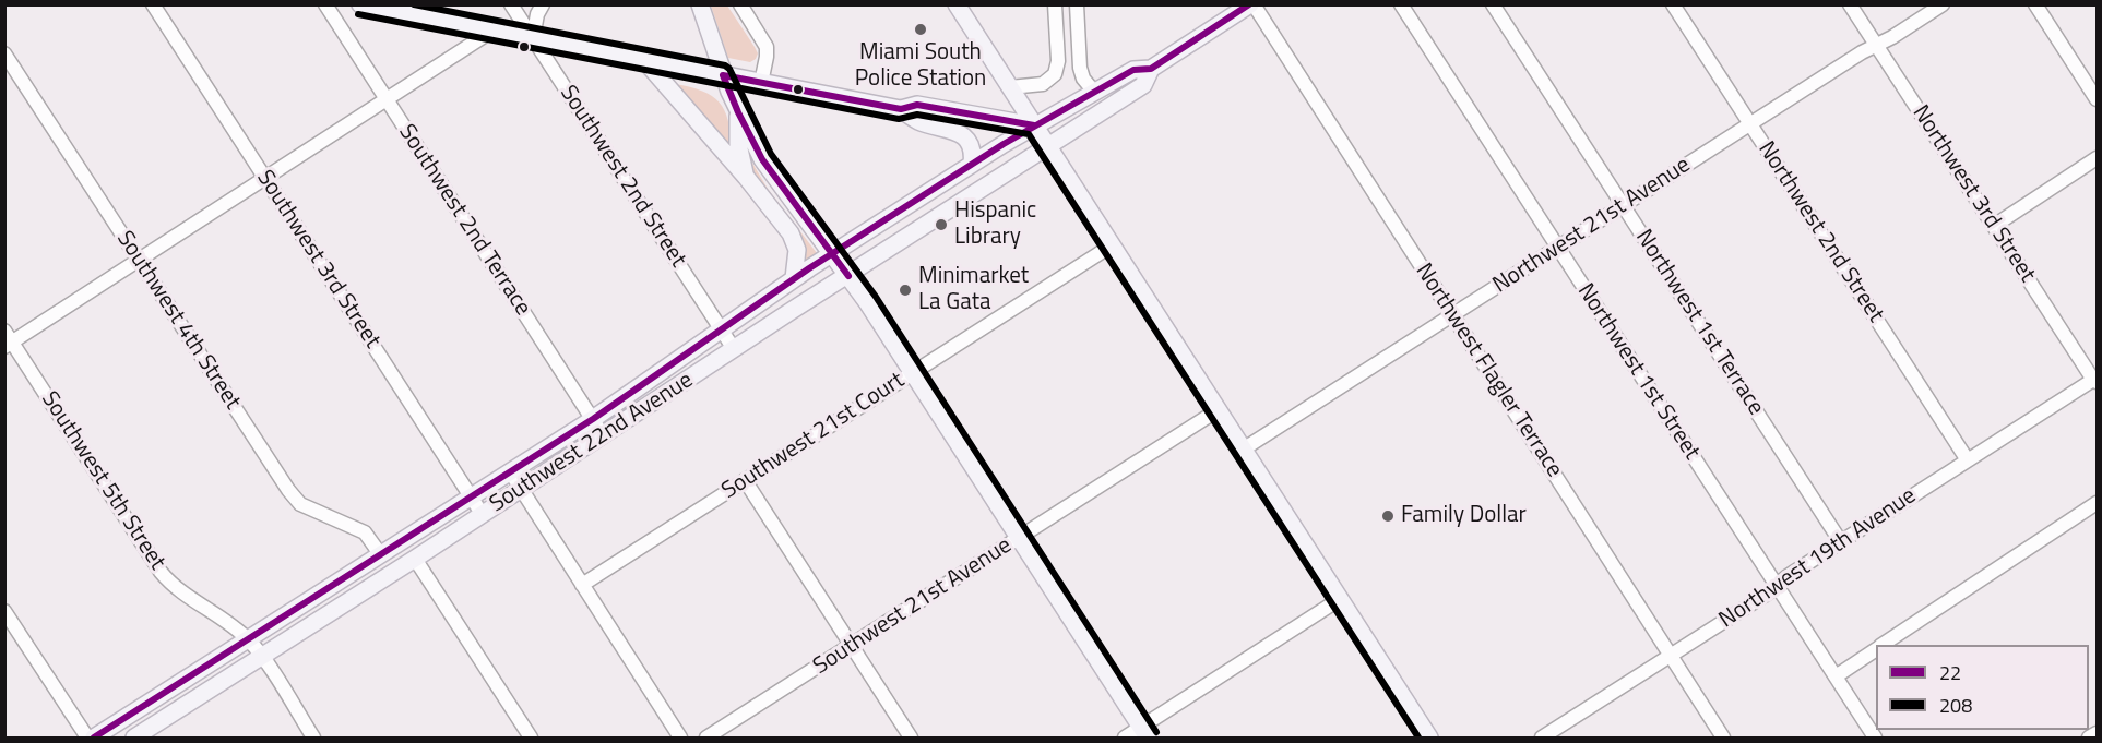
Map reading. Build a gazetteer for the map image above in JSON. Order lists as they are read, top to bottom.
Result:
{
  "streets": {
    "main road": ["Southwest 22nd Avenue"],
    "street": [
      "Southwest 2nd Street",
      "Northwest 3rd Street",
      "Southwest 2nd Terrace",
      "Northwest 21st Avenue",
      "Northwest 2nd Street",
      "Southwest 3rd Street",
      "Southwest 4th Street",
      "Northwest 1st Terrace",
      "Northwest Flagler Terrace",
      "Northwest 1st Street",
      "Southwest 21st Court",
      "Southwest 5th Street",
      "Northwest 19th Avenue",
      "Southwest 21st Avenue"
    ]
  },
  "crossings": [
    ["Southwest 2nd Street", "Southwest 22nd Avenue"],
    ["Northwest 3rd Street", "Northwest 21st Avenue"],
    ["Northwest 3rd Street", "Northwest 19th Avenue"],
    ["Southwest 2nd Terrace", "Southwest 22nd Avenue"],
    ["Northwest 21st Avenue", "Northwest 2nd Street"],
    ["Northwest 21st Avenue", "Northwest 1st Terrace"],
    ["Northwest 21st Avenue", "Northwest Flagler Terrace"],
    ["Northwest 21st Avenue", "Northwest 1st Street"],
    ["Northwest 2nd Street", "Northwest 19th Avenue"],
    ["Southwest 3rd Street", "Southwest 22nd Avenue"],
    ["Southwest 4th Street", "Southwest 22nd Avenue"],
    ["Northwest 1st Terrace", "Northwest 19th Avenue"],
    ["Northwest Flagler Terrace", "Northwest 19th Avenue"],
    ["Northwest 1st Street", "Northwest 19th Avenue"],
    ["Southwest 22nd Avenue", "Southwest 5th Street"]
  ],
  "places": [
    "Miami South Police Station",
    "Hispanic Library",
    "Minimarket La Gata",
    "Family Dollar"
  ],
  "lines": ["transit line 22", "transit line 208"],
  "legend": ["22", "208"]
}
